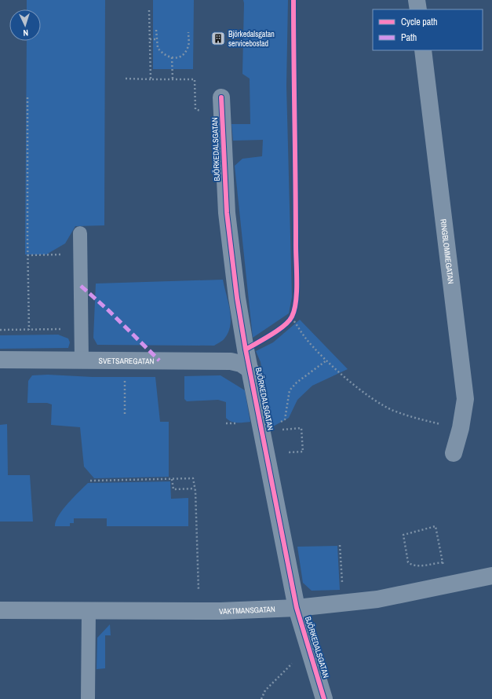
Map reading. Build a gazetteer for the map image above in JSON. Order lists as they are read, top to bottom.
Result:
{
  "streets": {
    "street": [
      "BJÖRKEDALSGATAN",
      "RINGBLOMMEGATAN",
      "SVETSAREGATAN",
      "VAKTMANSGATAN"
    ]
  },
  "crossings": [
    ["BJÖRKEDALSGATAN", "SVETSAREGATAN"],
    ["BJÖRKEDALSGATAN", "VAKTMANSGATAN"]
  ],
  "places": {
    "building": ["Björkedalsgatan servicebostad"]
  },
  "legend": ["Cycle path", "Path"],
  "north": "bottom"
}
